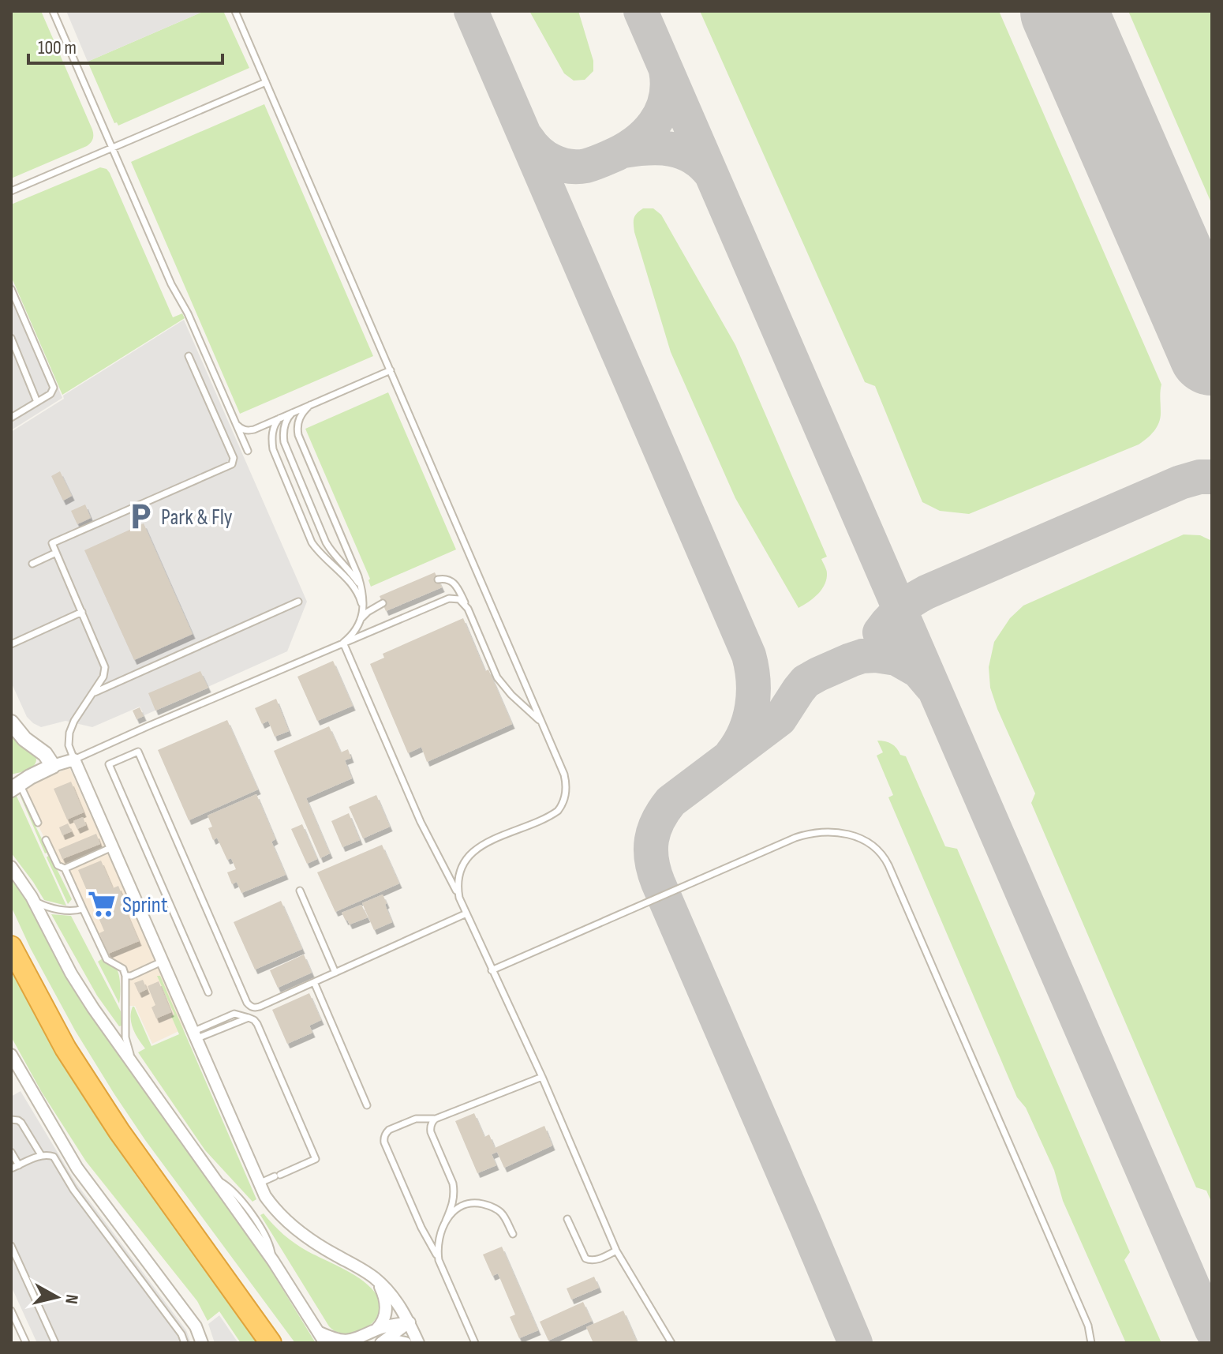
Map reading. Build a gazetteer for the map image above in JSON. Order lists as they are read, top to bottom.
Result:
{
  "places": {
    "parking": ["Park & Fly"],
    "supermarket": ["Sprint"]
  },
  "scale_bar": "100 m",
  "north": "right"
}
